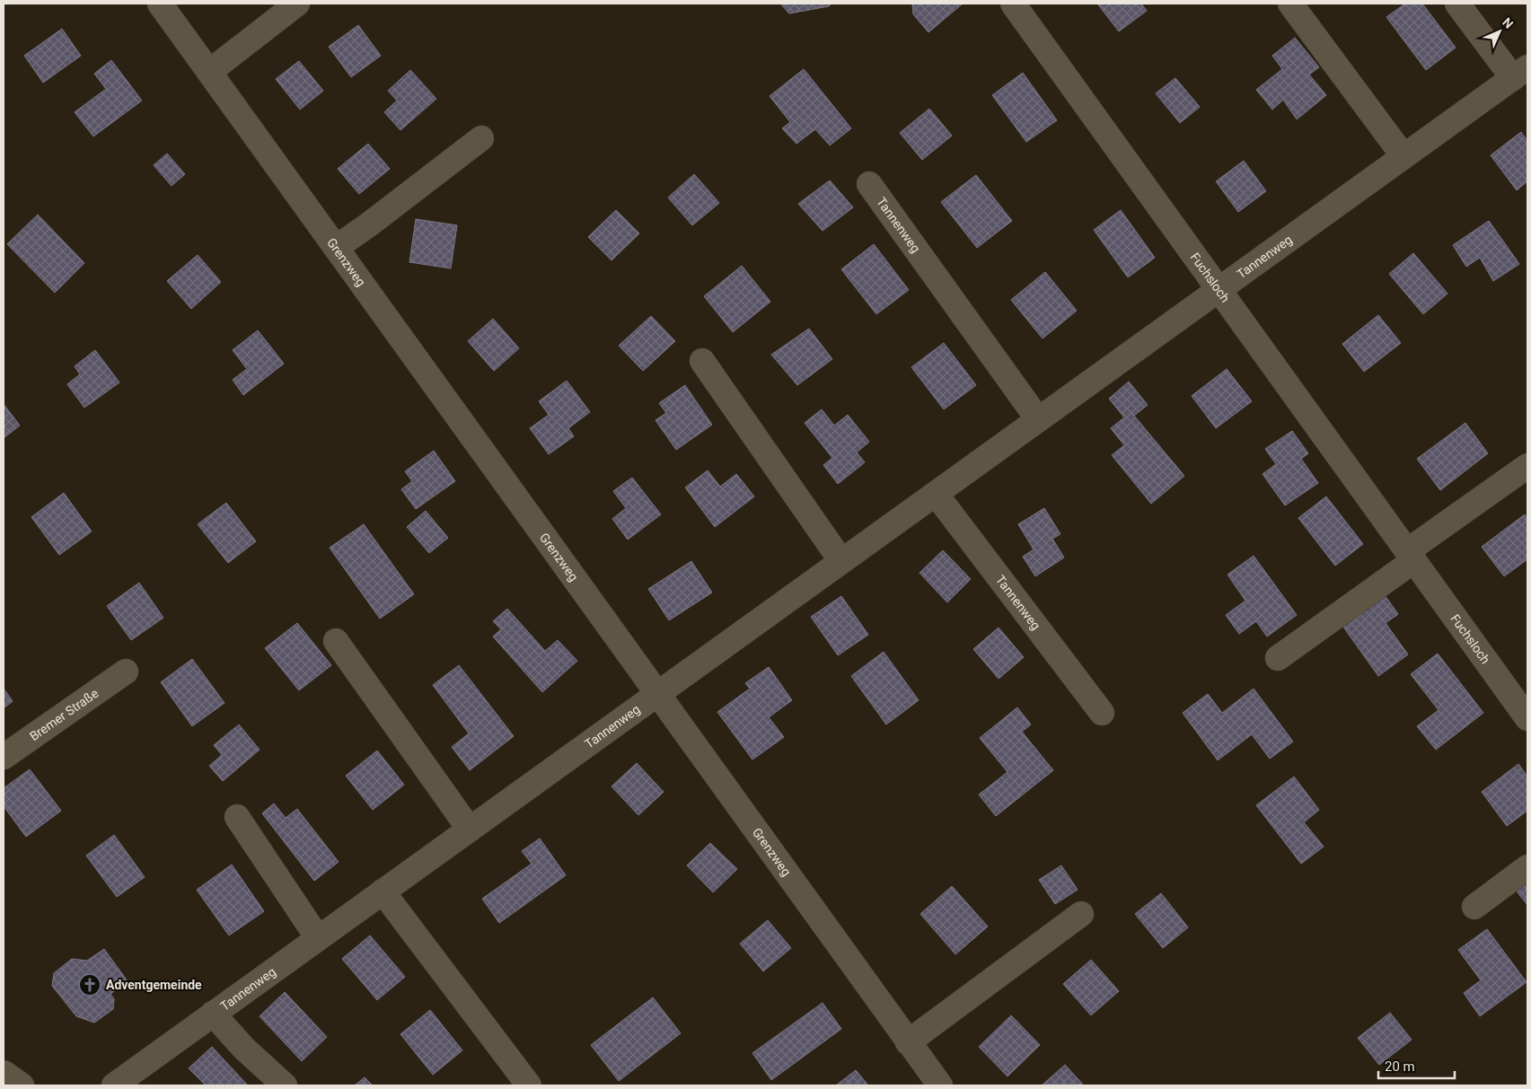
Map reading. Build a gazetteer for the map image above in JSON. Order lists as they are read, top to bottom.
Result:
{
  "streets": {
    "street": [
      "Tannenweg",
      "Grenzweg",
      "Fuchsloch",
      "Bremer Straße"
    ]
  },
  "crossings": [
    ["Tannenweg", "Grenzweg"],
    ["Tannenweg", "Fuchsloch"]
  ],
  "places": {
    "church": ["Adventgemeinde"]
  },
  "scale_bar": "20 m",
  "north": "top right"
}
